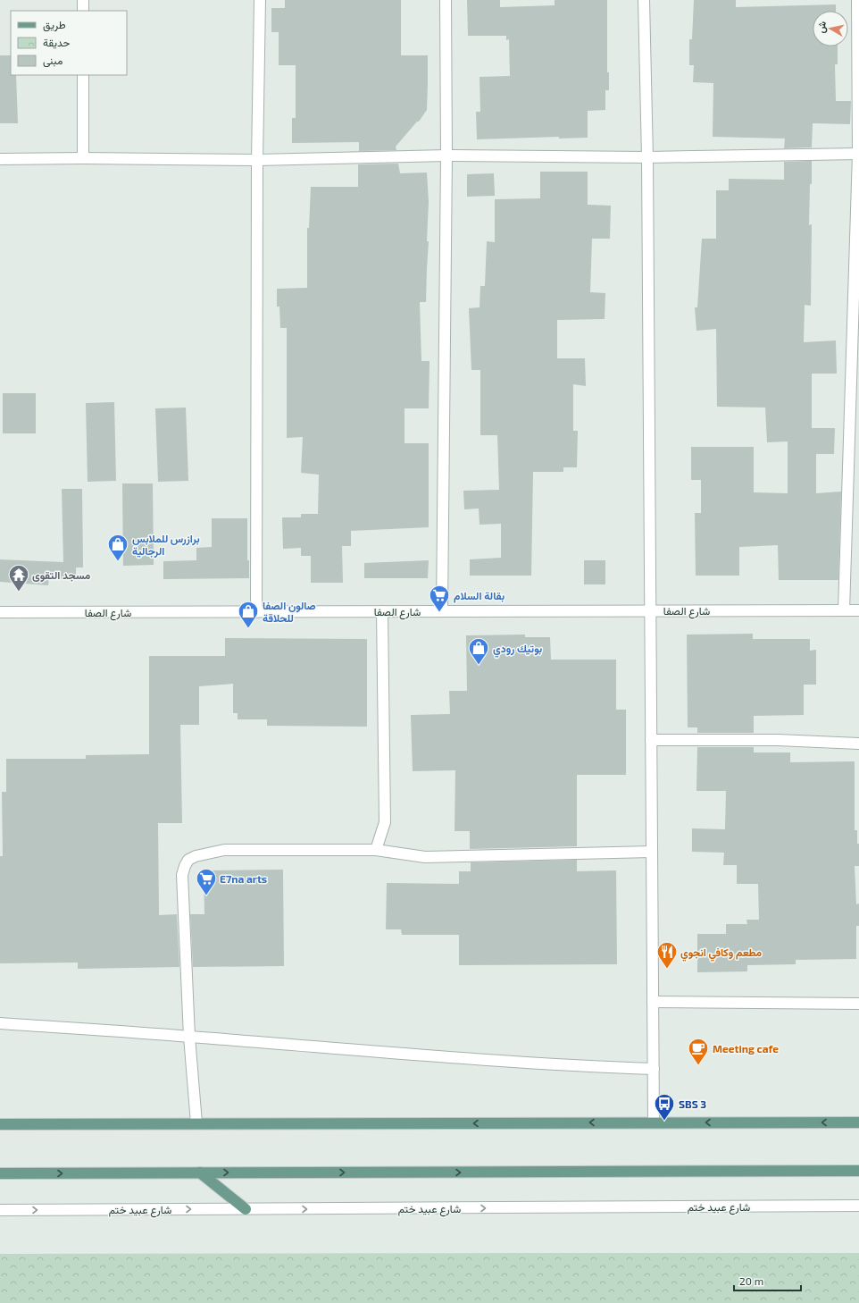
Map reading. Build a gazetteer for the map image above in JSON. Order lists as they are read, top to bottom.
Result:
{
  "streets": {
    "street": ["شارع الصفا", "شارع عبيد ختم"]
  },
  "one_way": ["شارع عبيد ختم"],
  "places": {
    "shop": ["برازرس للملابس الرجالية", "صالون الصفا للحلاقة", "بوتيك رودي"],
    "temple": ["مسجد التقوى"],
    "supermarket": ["بقالة السلام", "E7na arts"],
    "restaurant": ["مطعم وكافي انجوي"],
    "cafe": ["Meeting cafe"],
    "bus stop": ["SBS 3"]
  },
  "legend": ["طريق", "حديقة", "مبنى"],
  "scale_bar": "20 m",
  "north": "left"
}
